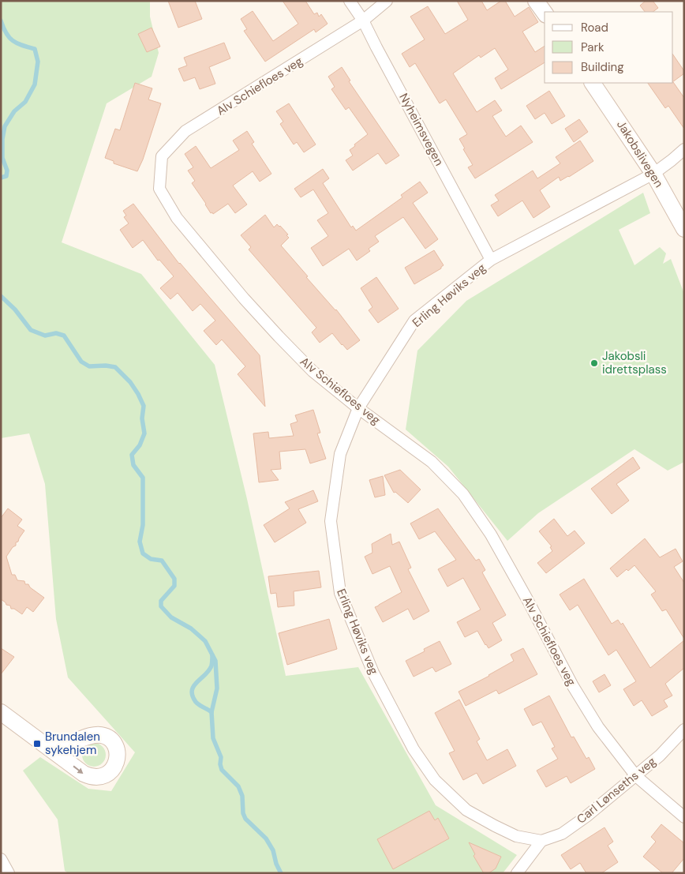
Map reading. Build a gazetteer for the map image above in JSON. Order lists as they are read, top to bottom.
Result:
{
  "streets": {
    "street": [
      "Alv Schiefloes veg",
      "Nyheimsvegen",
      "Jakobslivegen",
      "Erling Høviks veg",
      "Carl Lønseths veg"
    ]
  },
  "crossings": [
    ["Alv Schiefloes veg", "Nyheimsvegen"],
    ["Alv Schiefloes veg", "Erling Høviks veg"],
    ["Alv Schiefloes veg", "Carl Lønseths veg"],
    ["Nyheimsvegen", "Erling Høviks veg"],
    ["Jakobslivegen", "Erling Høviks veg"],
    ["Erling Høviks veg", "Carl Lønseths veg"]
  ],
  "places": {
    "other": ["Jakobsli idrettsplass"],
    "transit": ["Brundalen sykehjem"]
  },
  "legend": ["Road", "Park", "Building"]
}
